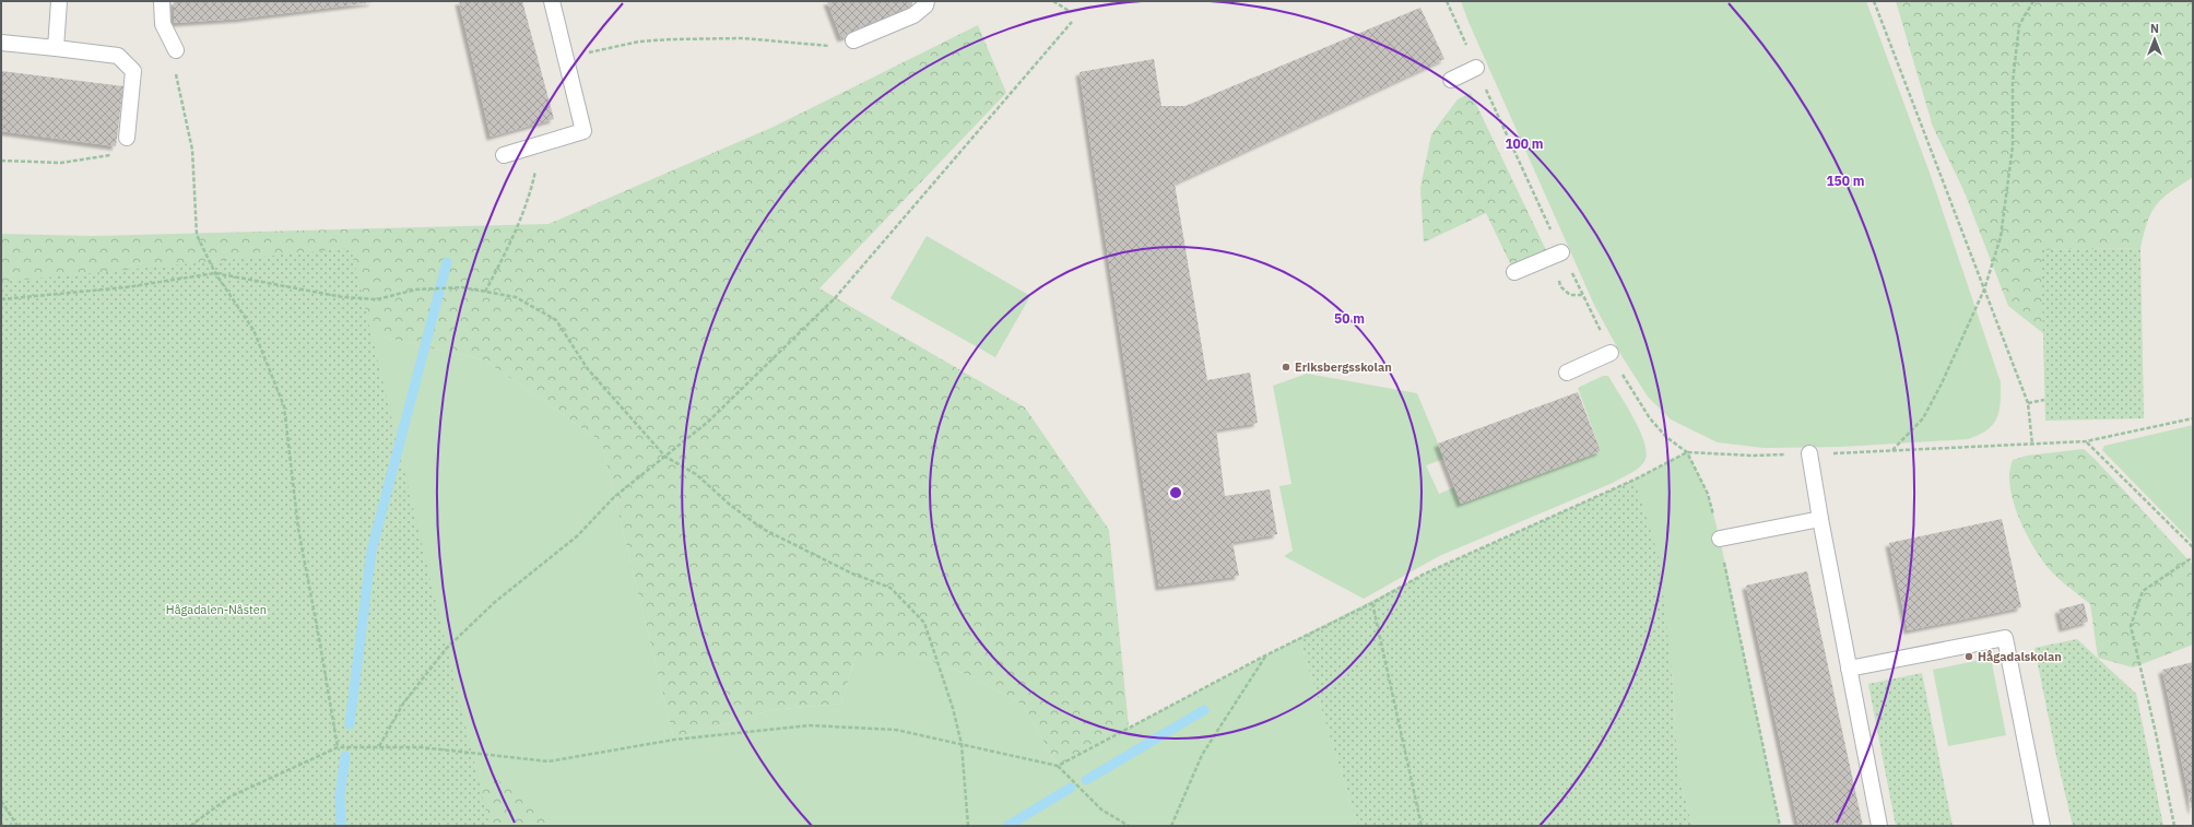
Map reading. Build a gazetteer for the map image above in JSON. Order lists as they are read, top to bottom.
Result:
{
  "parks": ["Hågadalen-Nåsten"],
  "places": ["Eriksbergsskolan", "Hågadalskolan"],
  "north": "top",
  "rings": ["100 m", "150 m", "50 m"]
}
